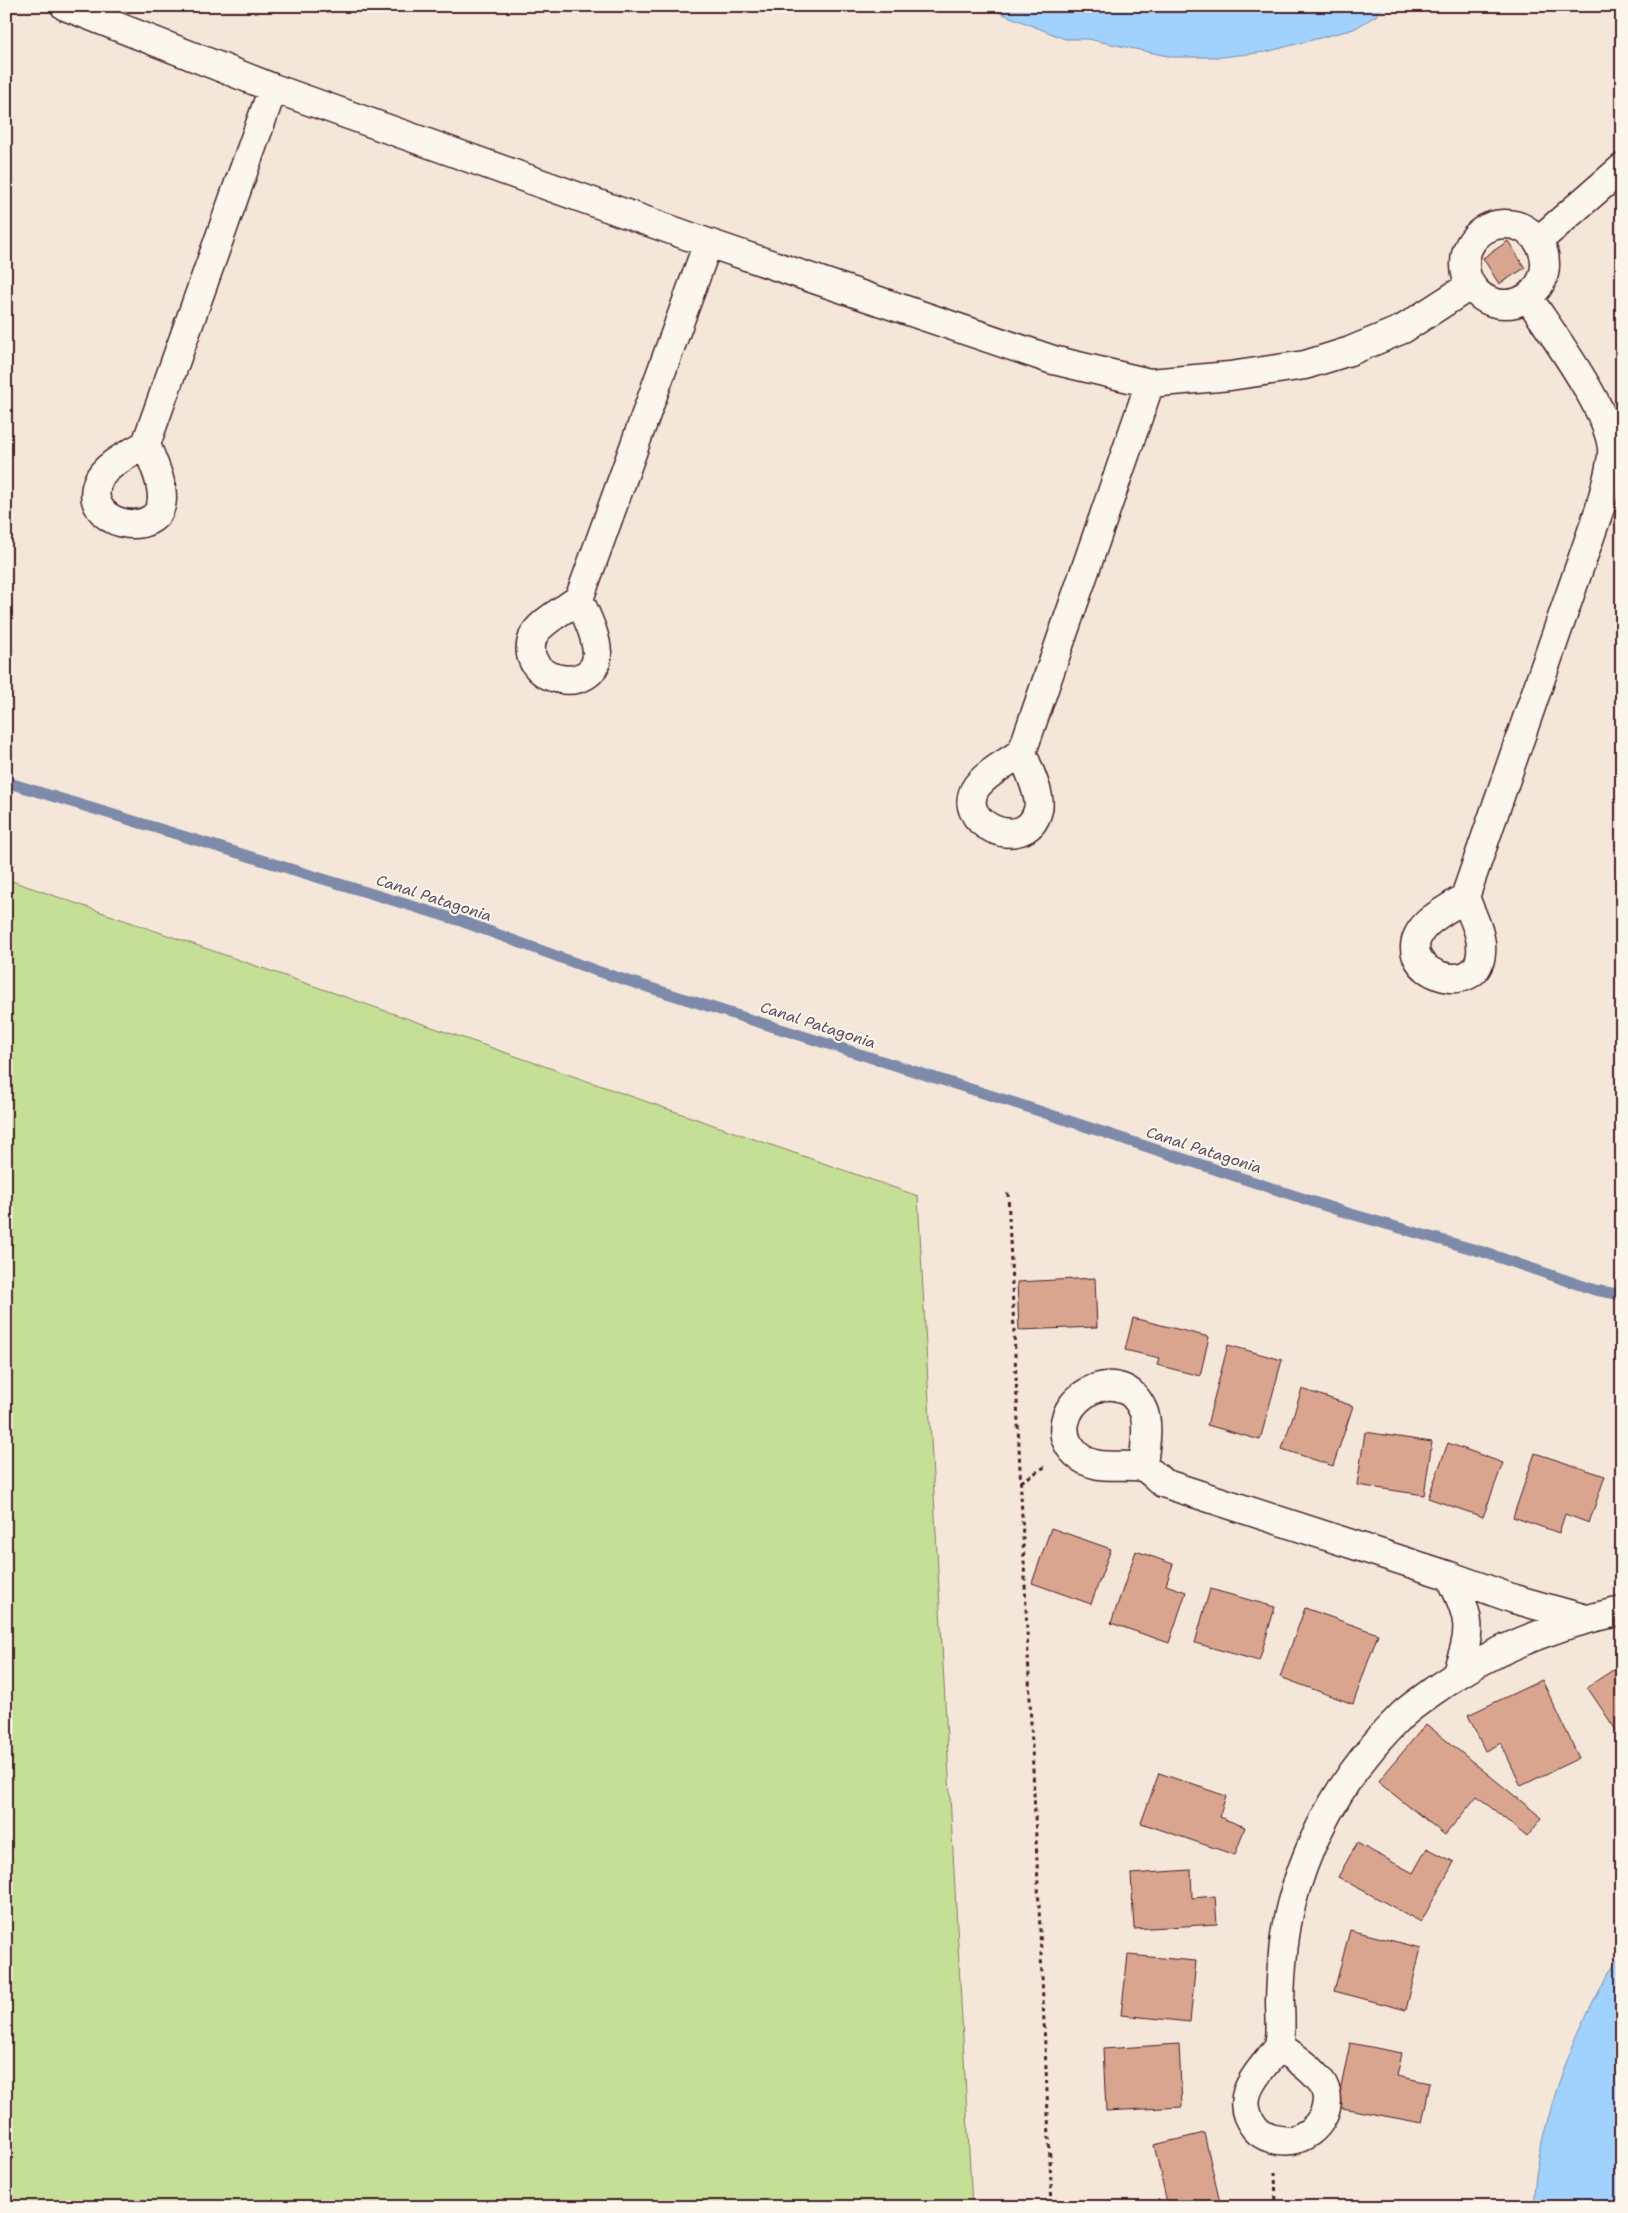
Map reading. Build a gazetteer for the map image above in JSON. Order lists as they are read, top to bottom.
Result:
{
  "water": ["Canal Patagonia"]
}
